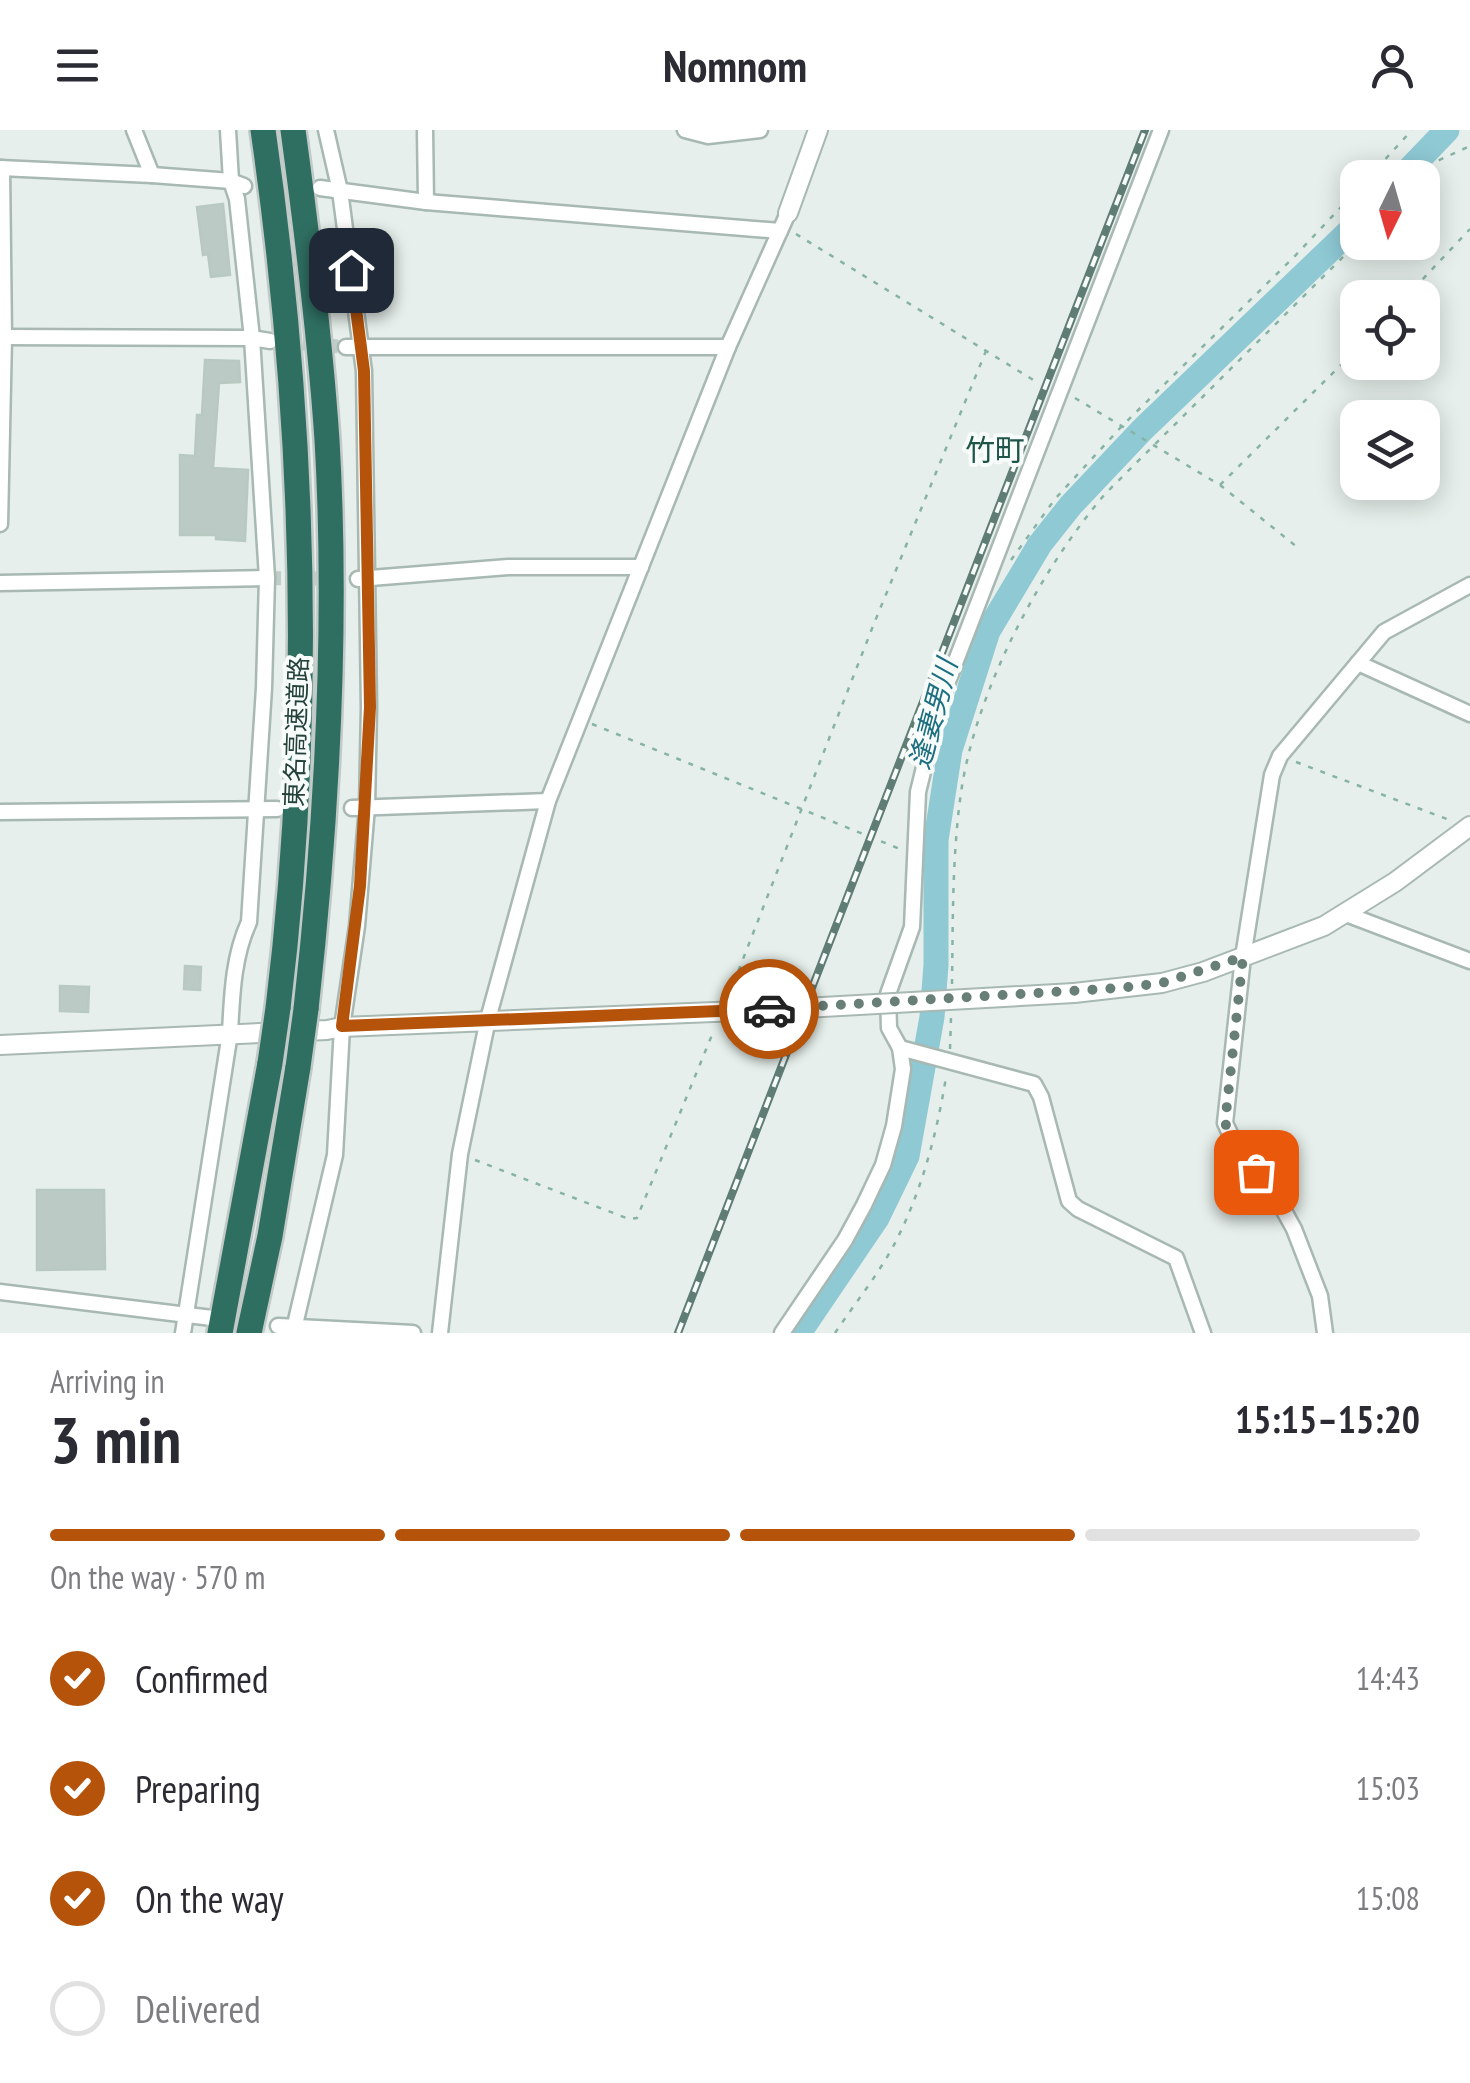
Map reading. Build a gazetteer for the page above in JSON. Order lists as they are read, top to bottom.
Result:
{
  "streets": {
    "highway": ["東名高速道路"]
  },
  "districts": ["竹町"],
  "water": ["逢妻男川"],
  "north": "bottom",
  "page": {
    "header": "Nomnom",
    "heading": ["3 min", "Arriving in", "15:15–15:20"],
    "bar": "On the way · 570 m",
    "list": [
      ["Confirmed", "14:43"],
      ["Preparing", "15:03"],
      ["On the way", "15:08"],
      "Delivered"
    ]
  }
}
